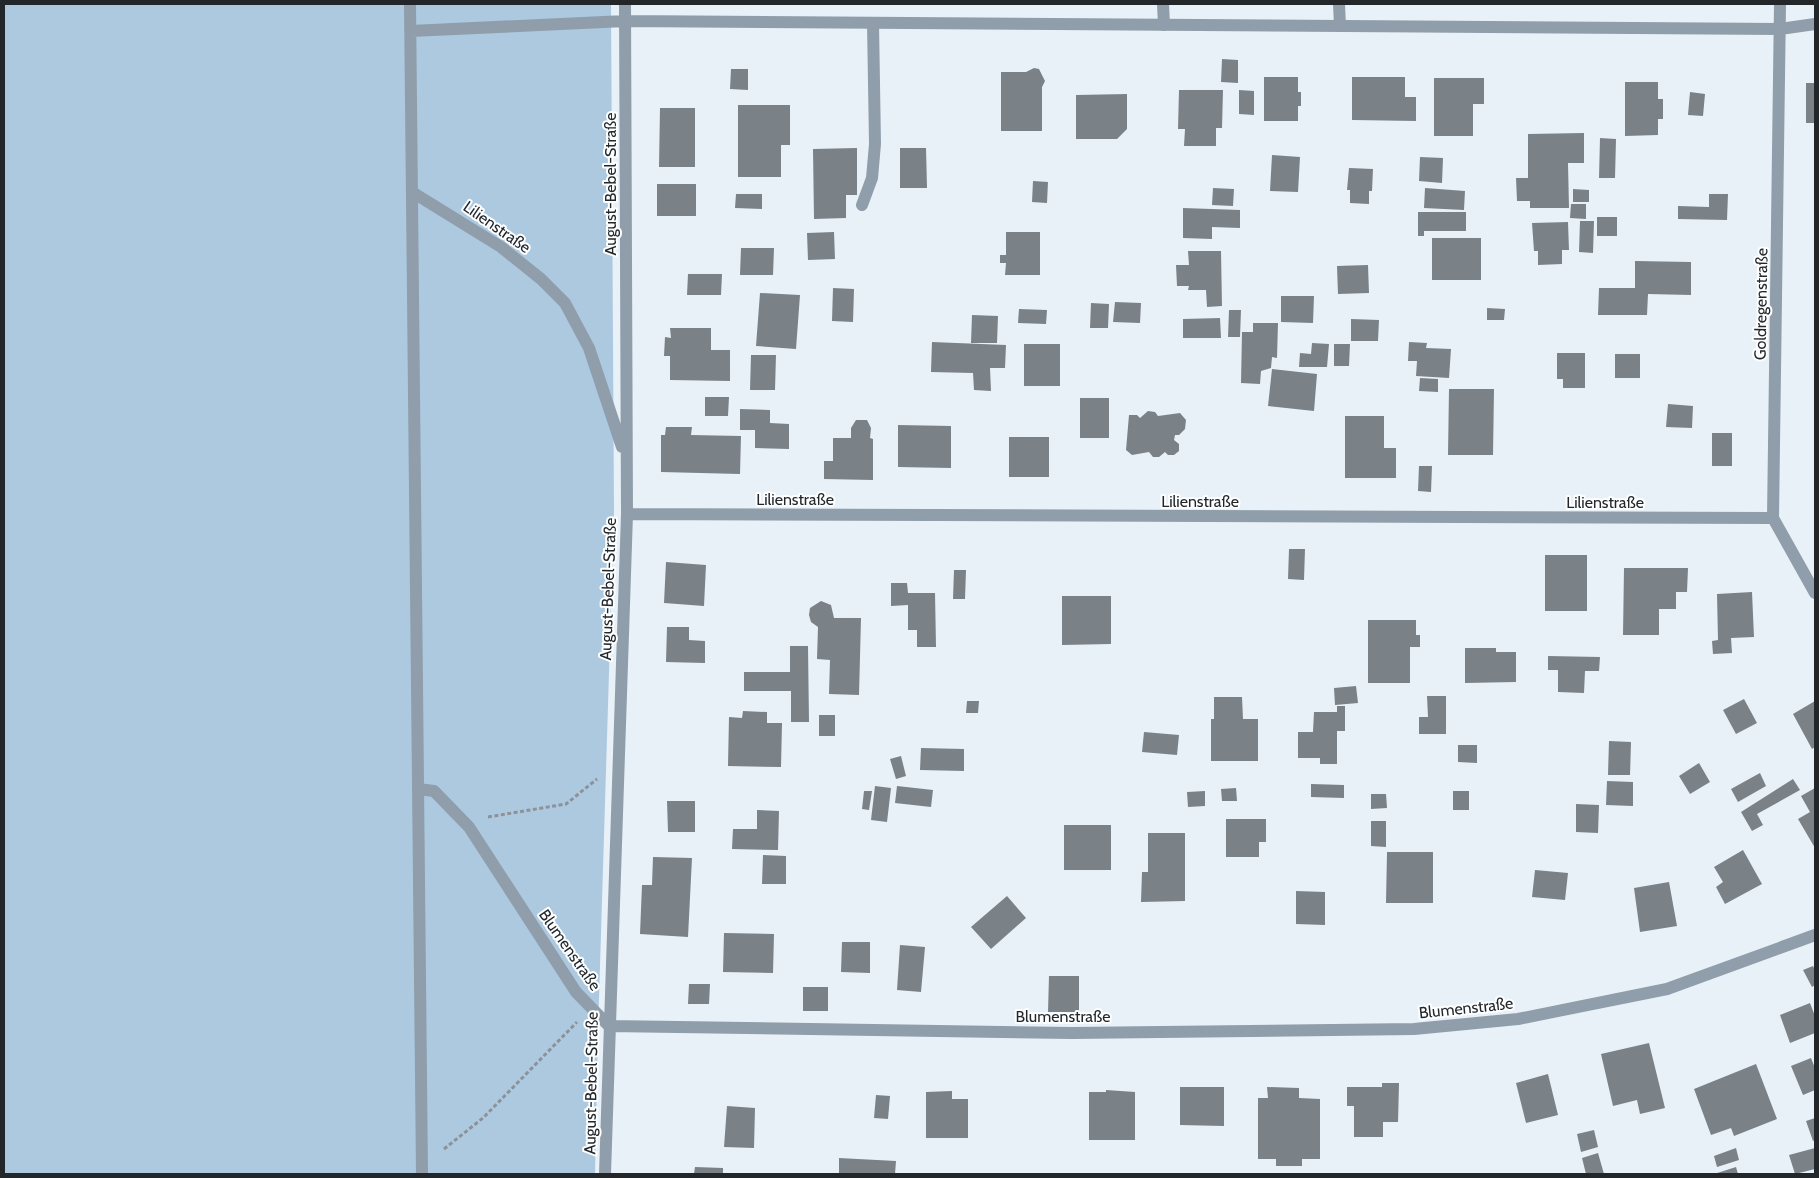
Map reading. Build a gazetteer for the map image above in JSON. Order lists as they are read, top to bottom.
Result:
{
  "streets": {
    "street": [
      "August-Bebel-Straße",
      "Lilienstraße",
      "Goldregenstraße",
      "Blumenstraße"
    ]
  },
  "crossings": [
    ["August-Bebel-Straße", "Lilienstraße"],
    ["August-Bebel-Straße", "Blumenstraße"],
    ["Lilienstraße", "Goldregenstraße"]
  ]
}
